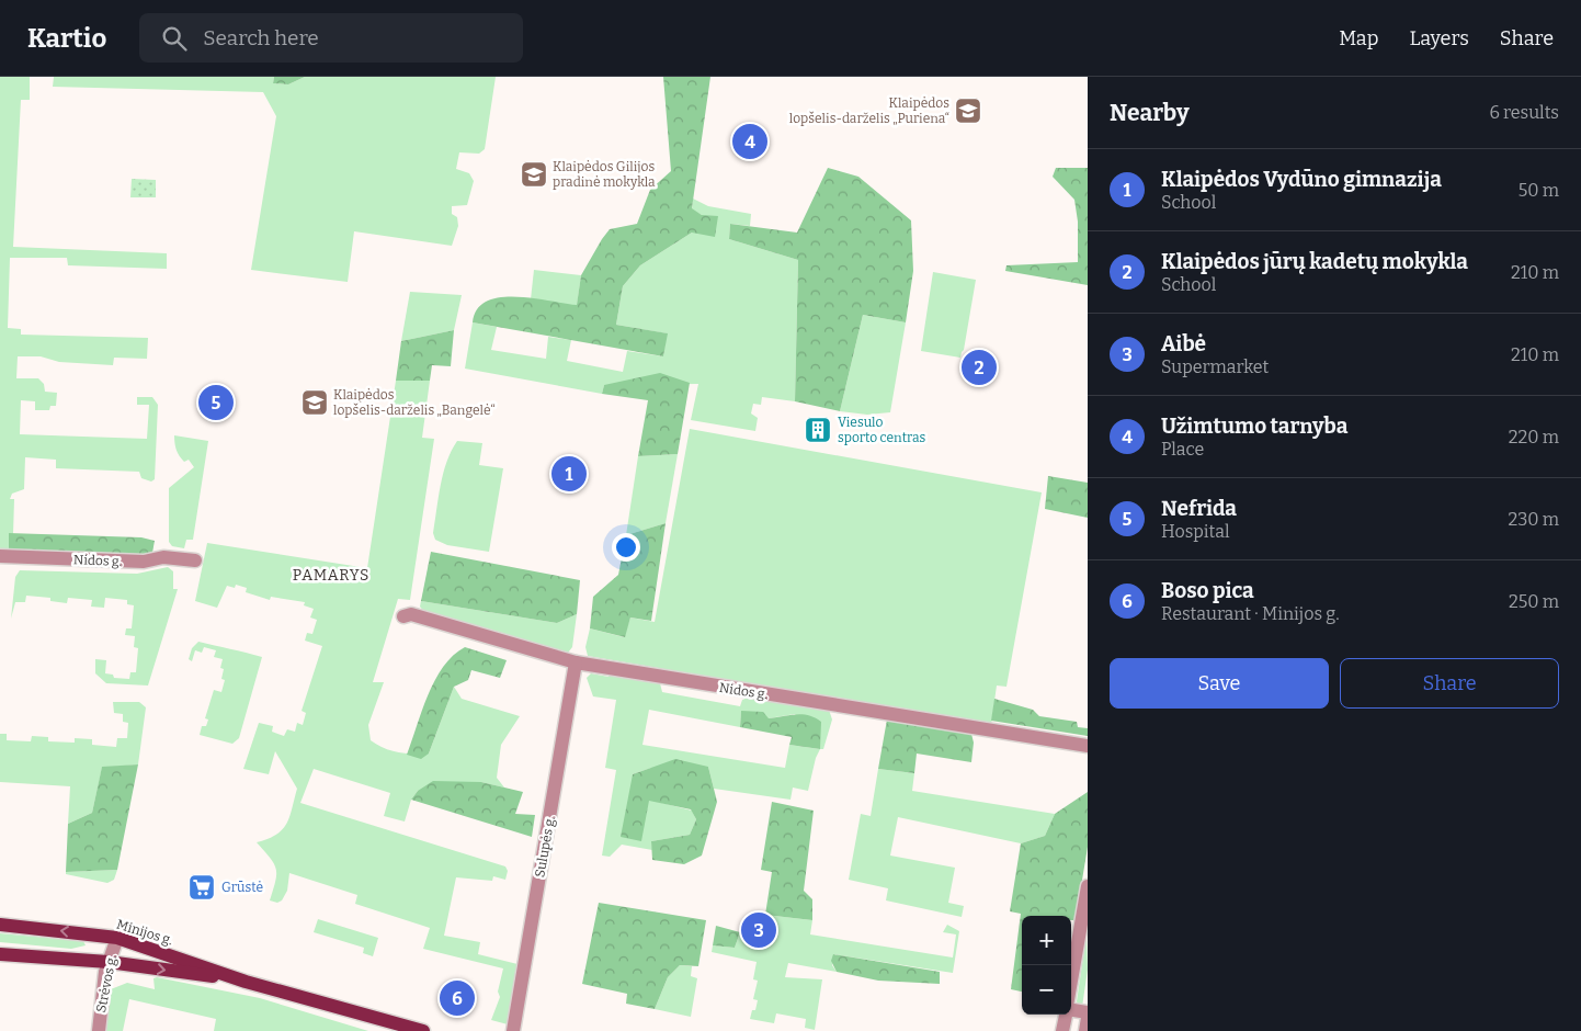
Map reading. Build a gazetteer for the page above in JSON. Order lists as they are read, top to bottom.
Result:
{
  "streets": {
    "main road": ["Minijos g."],
    "street": ["Nidos g.", "Sulupės g.", "Strėvos g."]
  },
  "crossings": [
    ["Nidos g.", "Sulupės g."],
    ["Minijos g.", "Strėvos g."]
  ],
  "districts": ["PAMARYS"],
  "places": {
    "school or university": ["Klaipėdos lopšelis-darželis „Puriena“", "Klaipėdos Gilijos pradinė mokykla", "Klaipėdos lopšelis-darželis „Bangelė“"],
    "building": ["Viesulo sporto centras"],
    "supermarket": ["Grūstė"]
  },
  "page": {
    "header": "Kartio",
    "search": "Search here",
    "nav": ["Map", "Layers", "Share"],
    "heading": ["Nearby", "6 results"],
    "pins": [
      "4",
      "2",
      "5",
      "1",
      "3",
      "6"
    ],
    "list": [
      {
        "mark": "1",
        "name": "Klaipėdos Vydūno gimnazija",
        "note": "School",
        "value": "50 m"
      },
      {
        "mark": "2",
        "name": "Klaipėdos jūrų kadetų mokykla",
        "note": "School",
        "value": "210 m"
      },
      {
        "mark": "3",
        "name": "Aibė",
        "note": "Supermarket",
        "value": "210 m"
      },
      {
        "mark": "4",
        "name": "Užimtumo tarnyba",
        "note": "Place",
        "value": "220 m"
      },
      {
        "mark": "5",
        "name": "Nefrida",
        "note": "Hospital",
        "value": "230 m"
      },
      {
        "mark": "6",
        "name": "Boso pica",
        "note": "Restaurant · Minijos g.",
        "value": "250 m"
      }
    ],
    "buttons": ["Save", "Share"],
    "map_buttons": ["+", "−"]
  }
}
